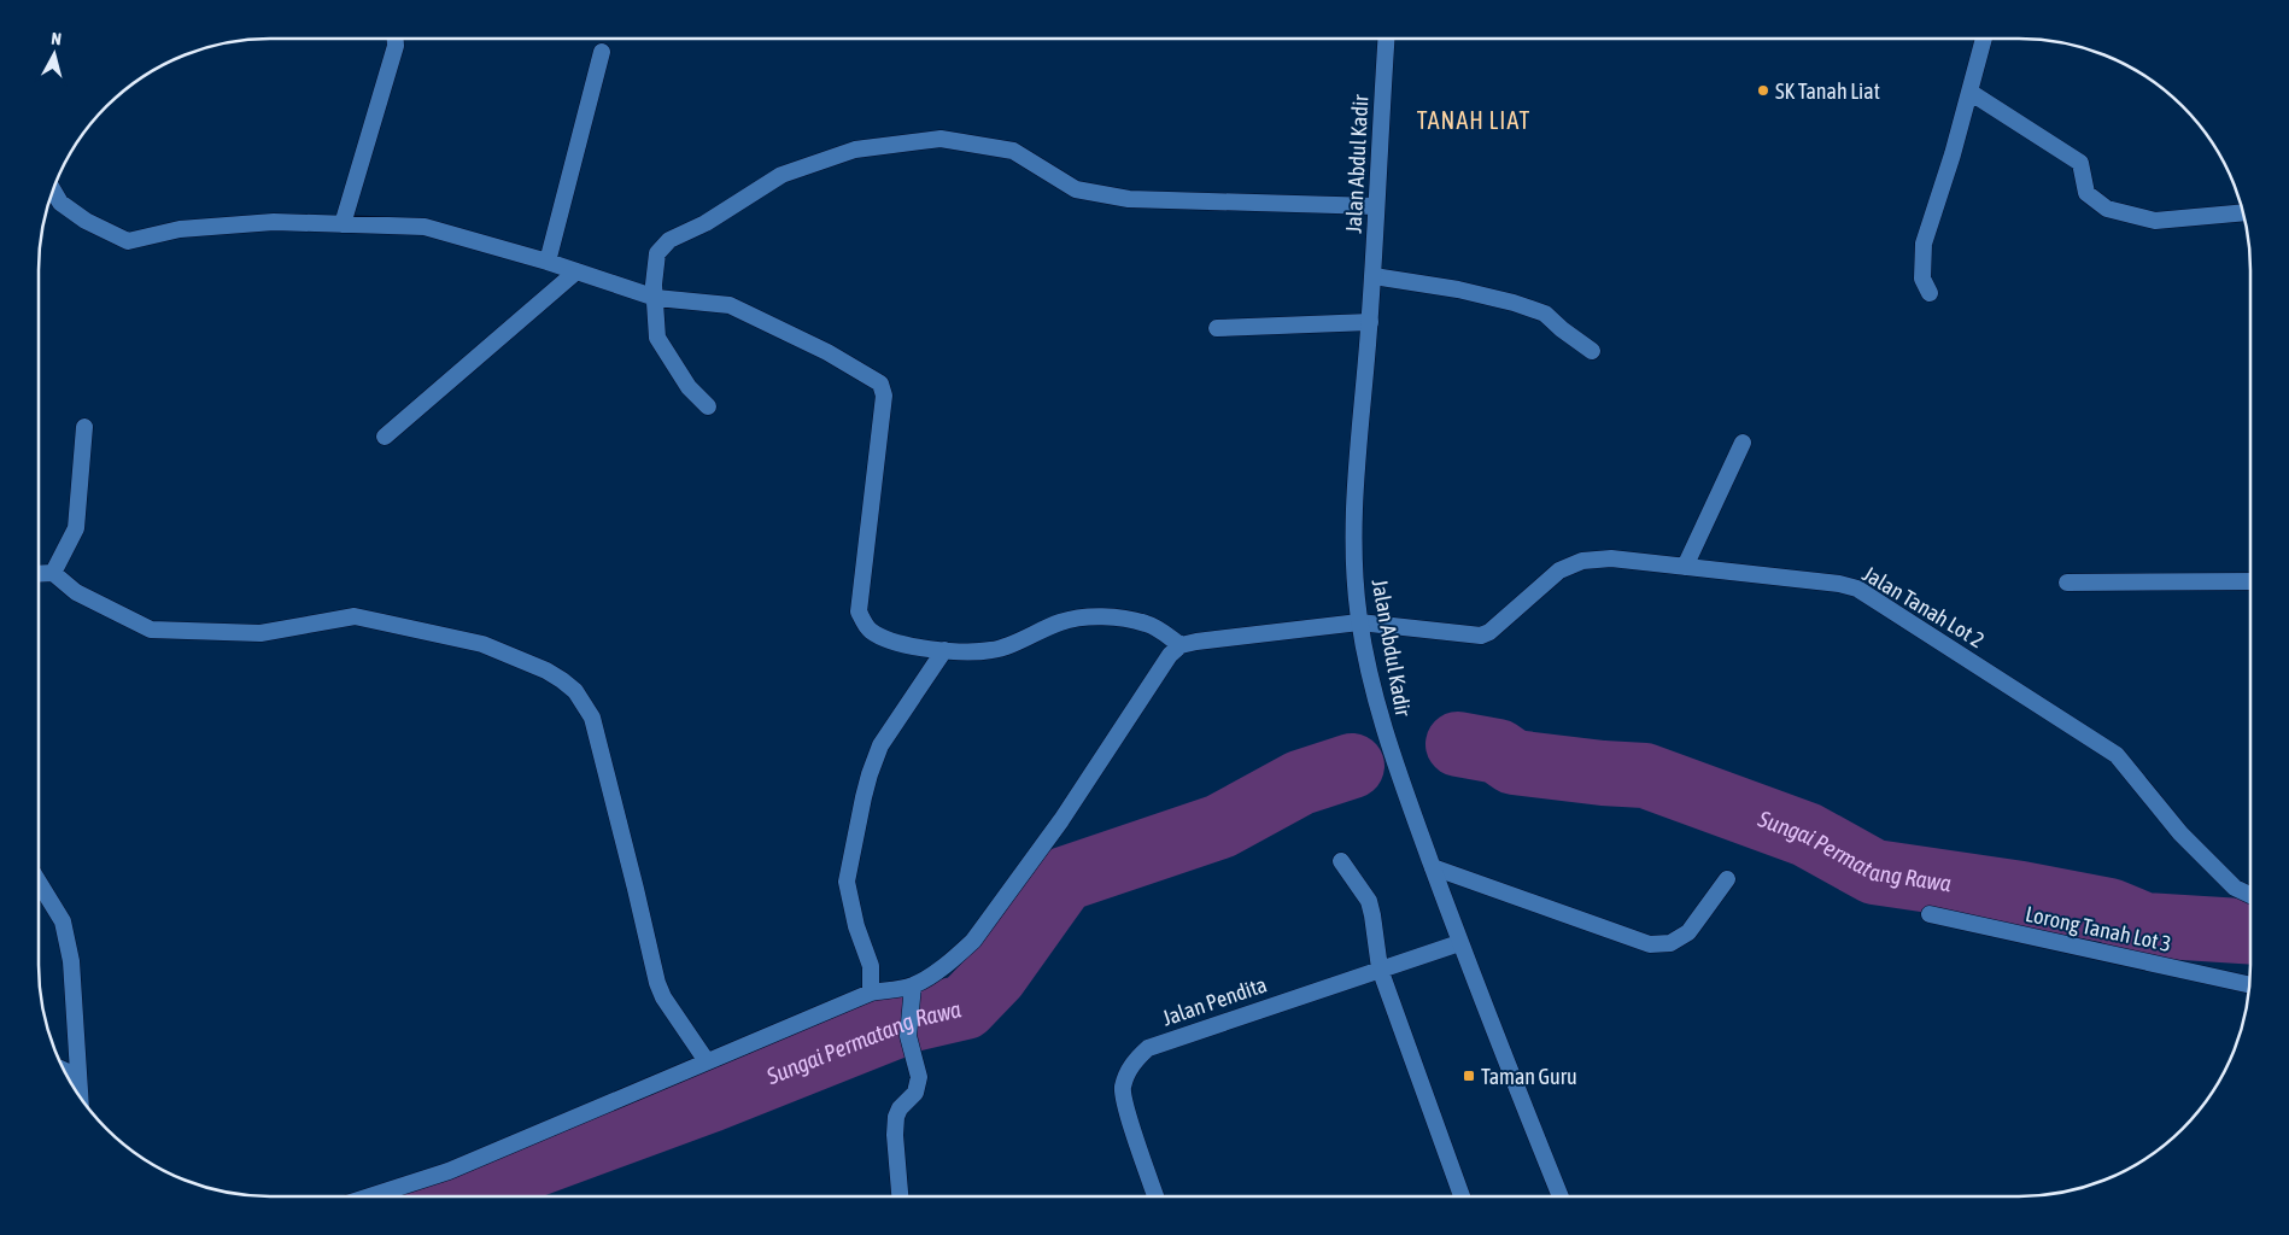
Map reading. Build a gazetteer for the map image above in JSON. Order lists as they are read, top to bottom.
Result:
{
  "streets": {
    "street": [
      "Jalan Abdul Kadir",
      "Jalan Tanah Lot 2",
      "Lorong Tanah Lot 3",
      "Jalan Pendita"
    ]
  },
  "crossings": [
    ["Jalan Abdul Kadir", "Jalan Tanah Lot 2"],
    ["Jalan Abdul Kadir", "Jalan Pendita"]
  ],
  "districts": ["TANAH LIAT"],
  "water": ["Sungai Permatang Rawa"],
  "places": {
    "other": ["SK Tanah Liat"],
    "transit": ["Taman Guru"]
  },
  "north": "top"
}
